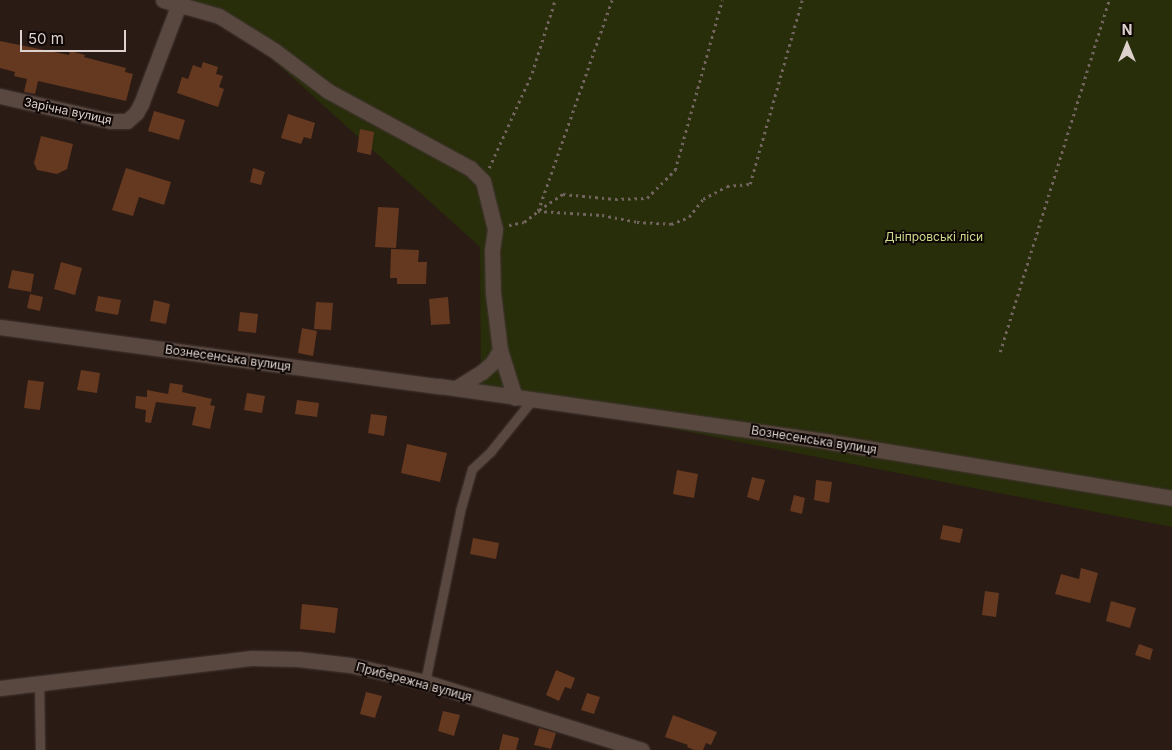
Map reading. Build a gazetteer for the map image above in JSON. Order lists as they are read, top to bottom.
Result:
{
  "streets": {
    "street": ["Зарічна вулиця", "Вознесенська вулиця", "Прибережна вулиця"]
  },
  "parks": ["Дніпровські ліси"],
  "scale_bar": "50 m",
  "north": "top"
}
